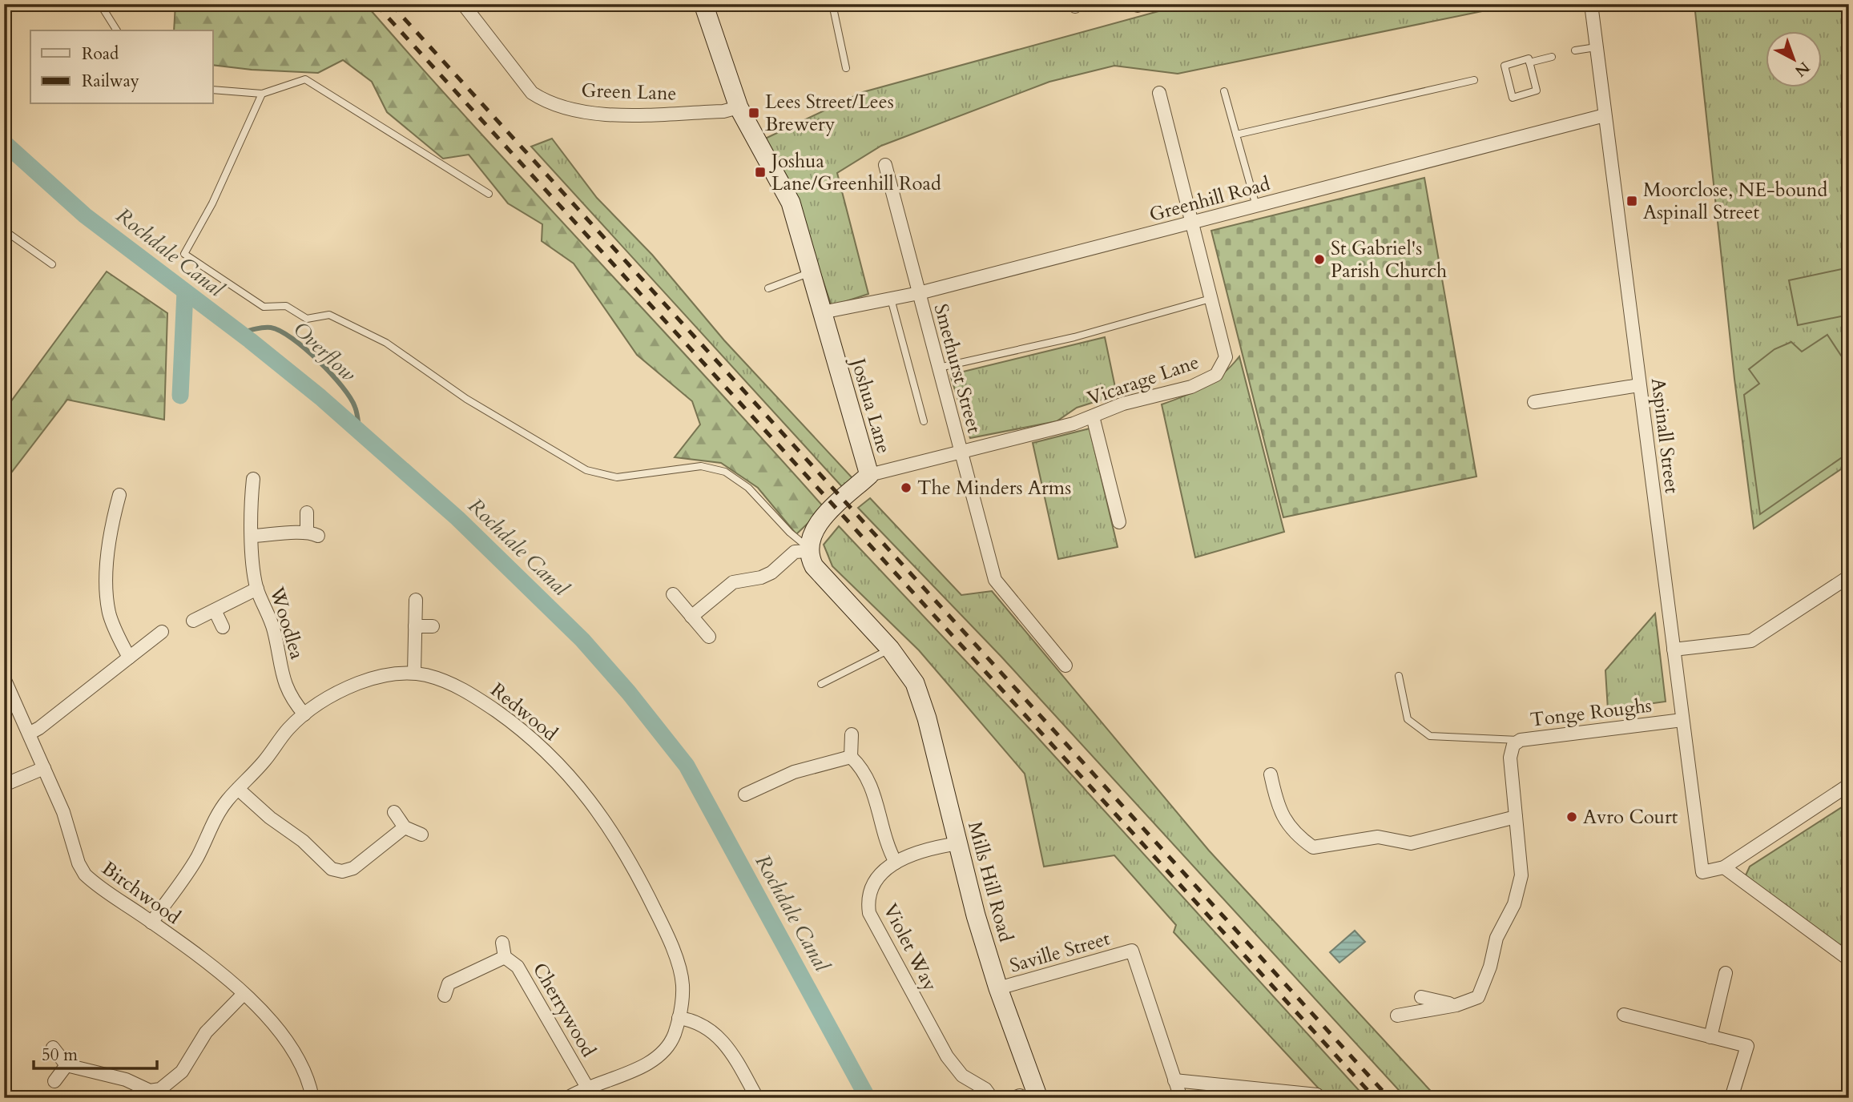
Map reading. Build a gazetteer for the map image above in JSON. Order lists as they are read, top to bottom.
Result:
{
  "streets": {
    "street": [
      "Green Lane",
      "Greenhill Road",
      "Smethurst Street",
      "Vicarage Lane",
      "Joshua Lane",
      "Aspinall Street",
      "Woodlea",
      "Redwood",
      "Tonge Roughs",
      "Mills Hill Road",
      "Birchwood",
      "Violet Way",
      "Saville Street",
      "Cherrywood"
    ]
  },
  "crossings": [
    ["Green Lane", "Joshua Lane"],
    ["Greenhill Road", "Smethurst Street"],
    ["Greenhill Road", "Vicarage Lane"],
    ["Greenhill Road", "Joshua Lane"],
    ["Greenhill Road", "Aspinall Street"],
    ["Smethurst Street", "Vicarage Lane"],
    ["Vicarage Lane", "Joshua Lane"],
    ["Aspinall Street", "Tonge Roughs"],
    ["Woodlea", "Redwood"],
    ["Redwood", "Birchwood"],
    ["Redwood", "Cherrywood"],
    ["Mills Hill Road", "Violet Way"],
    ["Mills Hill Road", "Saville Street"]
  ],
  "water": ["Rochdale Canal", "Overflow"],
  "places": {
    "transit": ["Lees Street/Lees Brewery", "Joshua Lane/Greenhill Road", "Moorclose, NE-bound Aspinall Street"],
    "other": ["St Gabriel's Parish Church", "The Minders Arms", "Avro Court"]
  },
  "legend": ["Road", "Railway"],
  "scale_bar": "50 m",
  "north": "bottom right"
}
